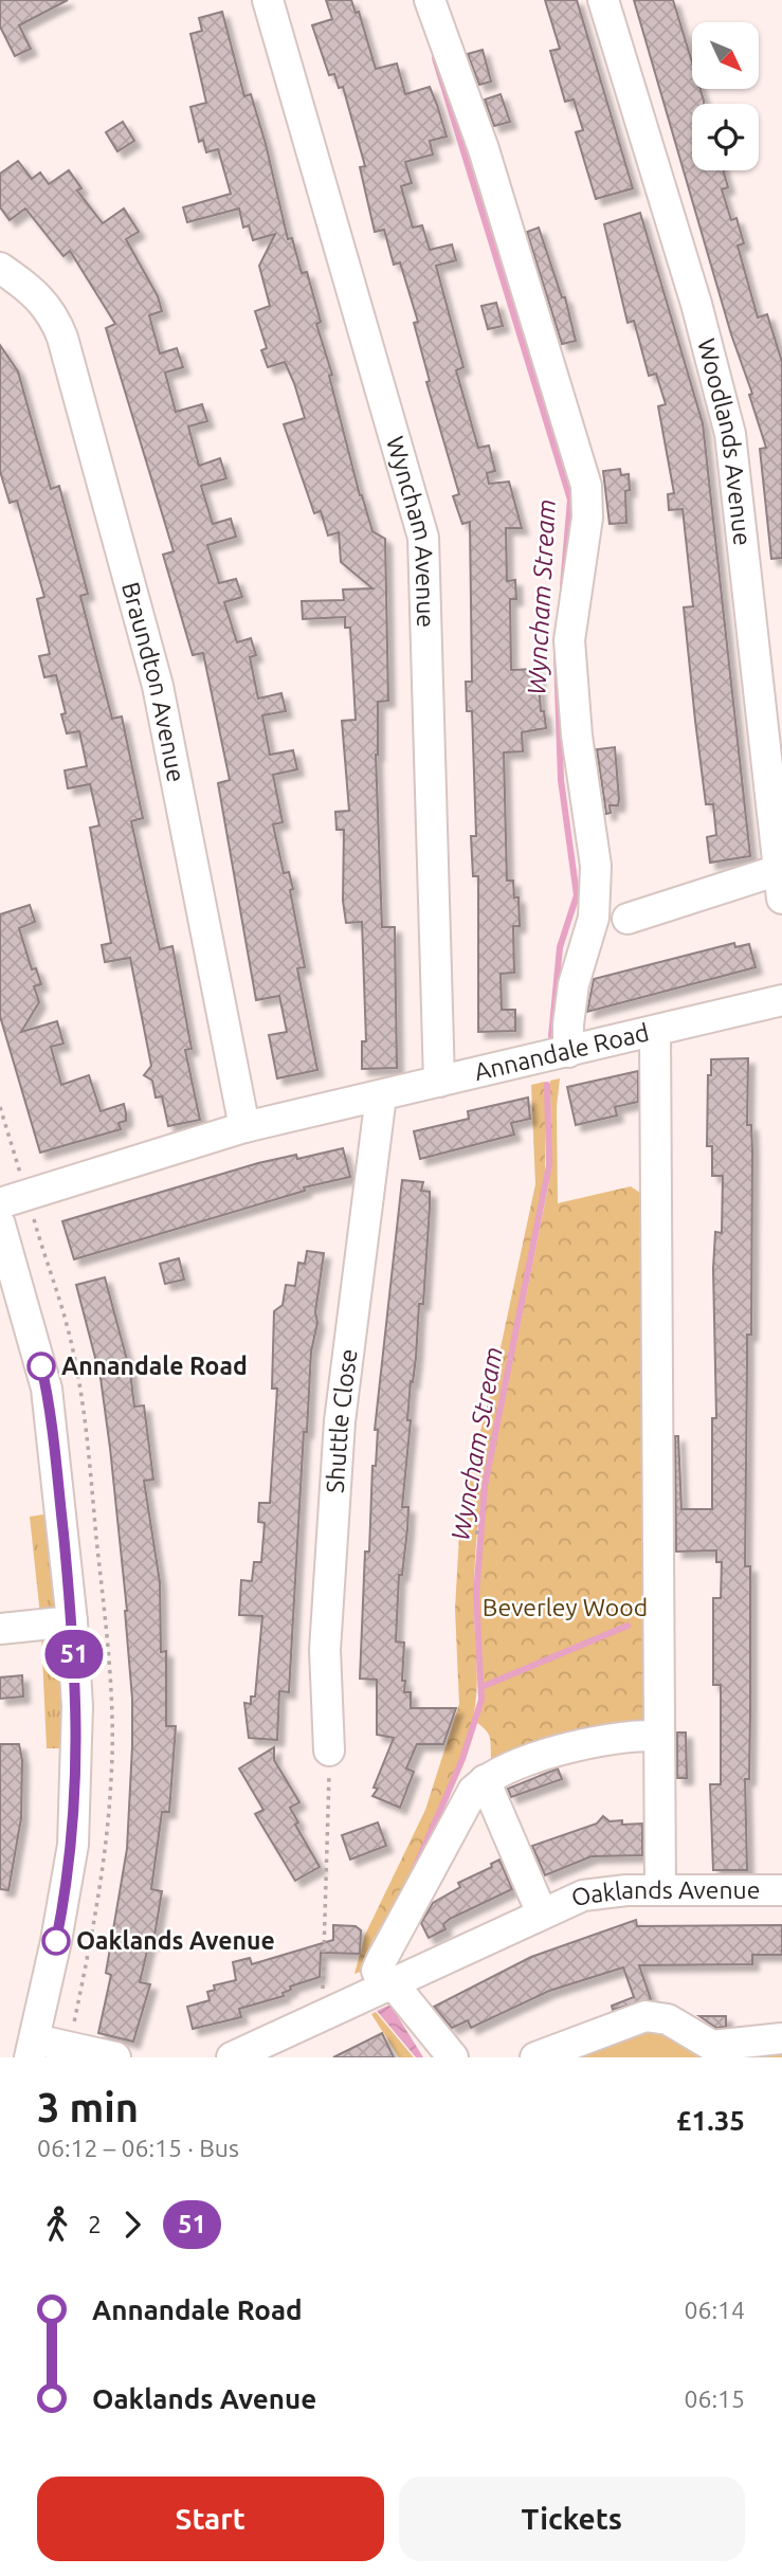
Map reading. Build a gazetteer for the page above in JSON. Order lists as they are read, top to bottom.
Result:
{
  "streets": {
    "street": [
      "Woodlands Avenue",
      "Wyncham Avenue",
      "Braundton Avenue",
      "Annandale Road",
      "Shuttle Close",
      "Oaklands Avenue"
    ]
  },
  "crossings": [
    ["Wyncham Avenue", "Annandale Road"],
    ["Braundton Avenue", "Annandale Road"],
    ["Annandale Road", "Shuttle Close"]
  ],
  "water": ["Wyncham Stream"],
  "parks": ["Beverley Wood"],
  "places": ["Annandale Road", "Oaklands Avenue"],
  "lines": ["bus line 51"],
  "north": "bottom right",
  "page": {
    "on_map": "51",
    "heading": ["3 min", "06:12 – 06:15 · Bus", "£1.35"],
    "legs": ["2", "51"],
    "list": [
      {
        "name": "Annandale Road",
        "value": "06:14"
      },
      {
        "name": "Oaklands Avenue",
        "value": "06:15"
      }
    ],
    "buttons": ["Start", "Tickets"]
  }
}
